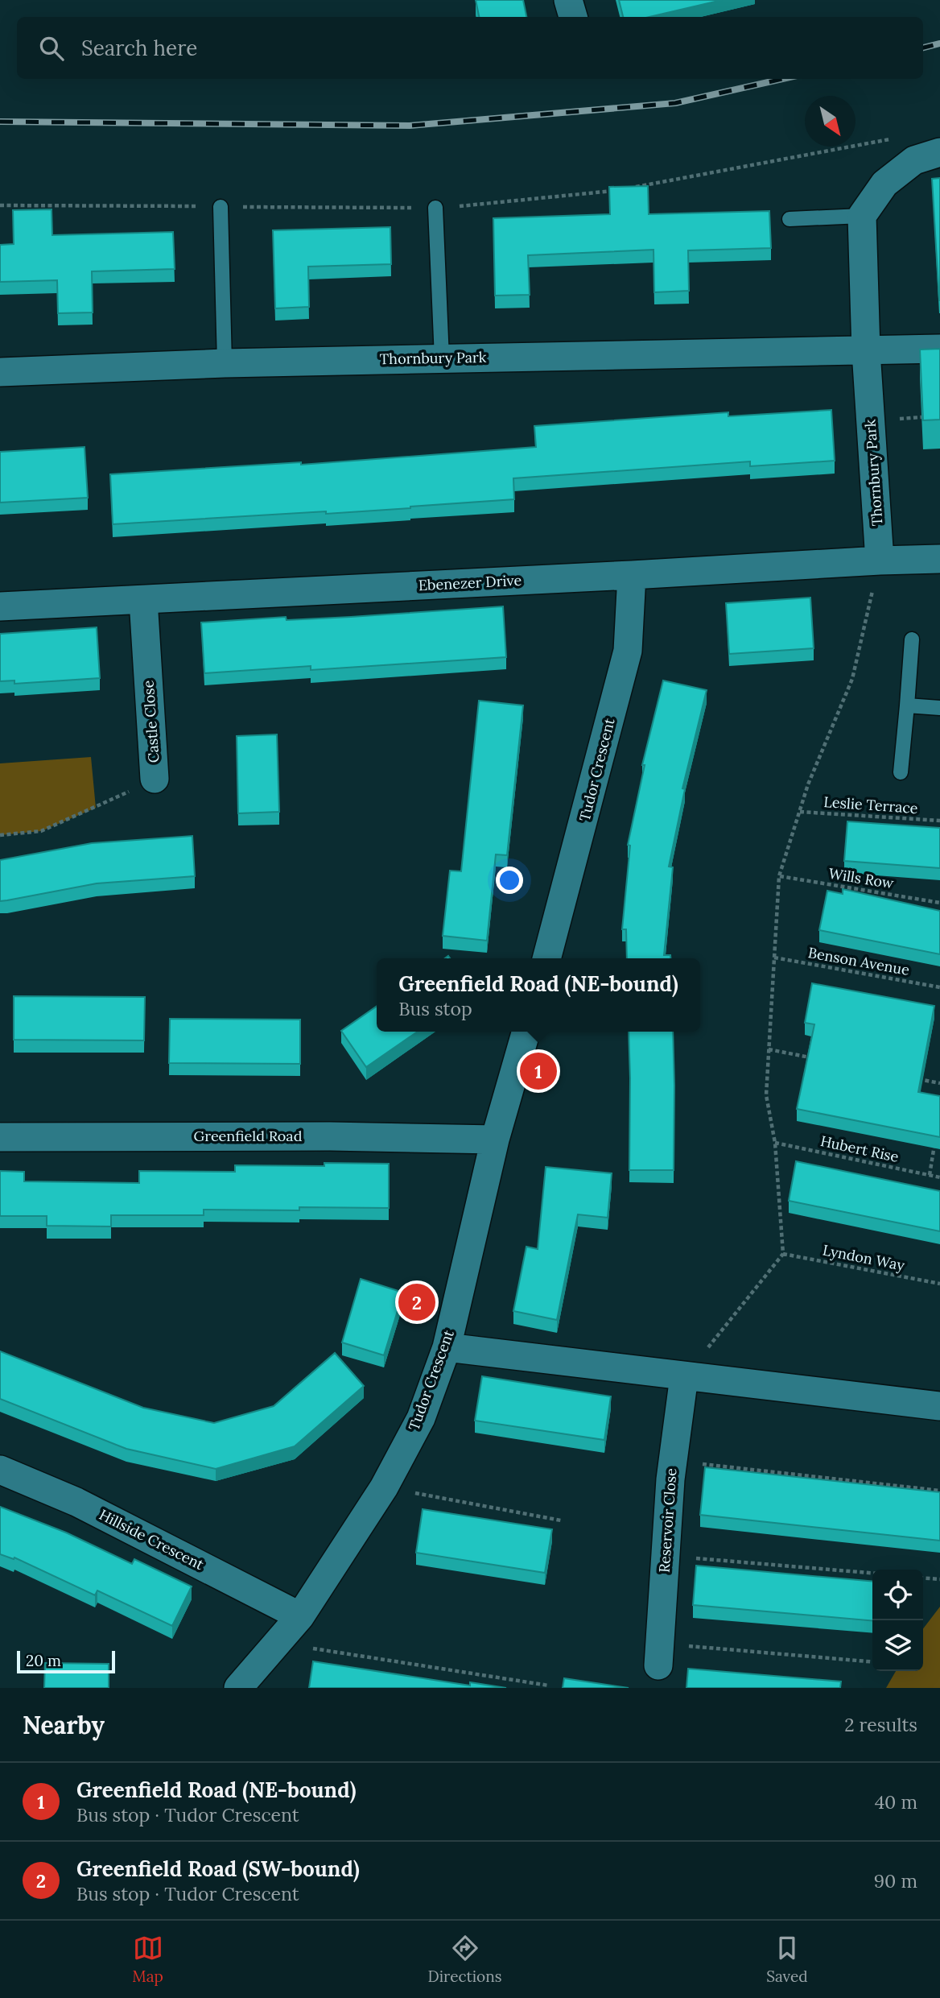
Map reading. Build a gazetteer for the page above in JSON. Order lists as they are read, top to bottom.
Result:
{
  "streets": {
    "street": [
      "Thornbury Park",
      "Ebenezer Drive",
      "Castle Close",
      "Tudor Crescent",
      "Greenfield Road",
      "Reservoir Close",
      "Hillside Crescent"
    ],
    "path": [
      "Leslie Terrace",
      "Wills Row",
      "Benson Avenue",
      "Hubert Rise",
      "Lyndon Way"
    ]
  },
  "crossings": [
    ["Thornbury Park", "Ebenezer Drive"],
    ["Ebenezer Drive", "Castle Close"],
    ["Ebenezer Drive", "Tudor Crescent"],
    ["Tudor Crescent", "Greenfield Road"],
    ["Tudor Crescent", "Hillside Crescent"]
  ],
  "scale_bar": "20 m",
  "north": "bottom right",
  "page": {
    "search": "Search here",
    "popup": ["Greenfield Road (NE-bound)", "Bus stop"],
    "pins": ["1", "2"],
    "scale": "20 m",
    "heading": ["Nearby", "2 results"],
    "list": [
      {
        "mark": "1",
        "name": "Greenfield Road (NE-bound)",
        "note": "Bus stop · Tudor Crescent",
        "value": "40 m"
      },
      {
        "mark": "2",
        "name": "Greenfield Road (SW-bound)",
        "note": "Bus stop · Tudor Crescent",
        "value": "90 m"
      }
    ],
    "nav": ["Map", "Directions", "Saved"]
  }
}
